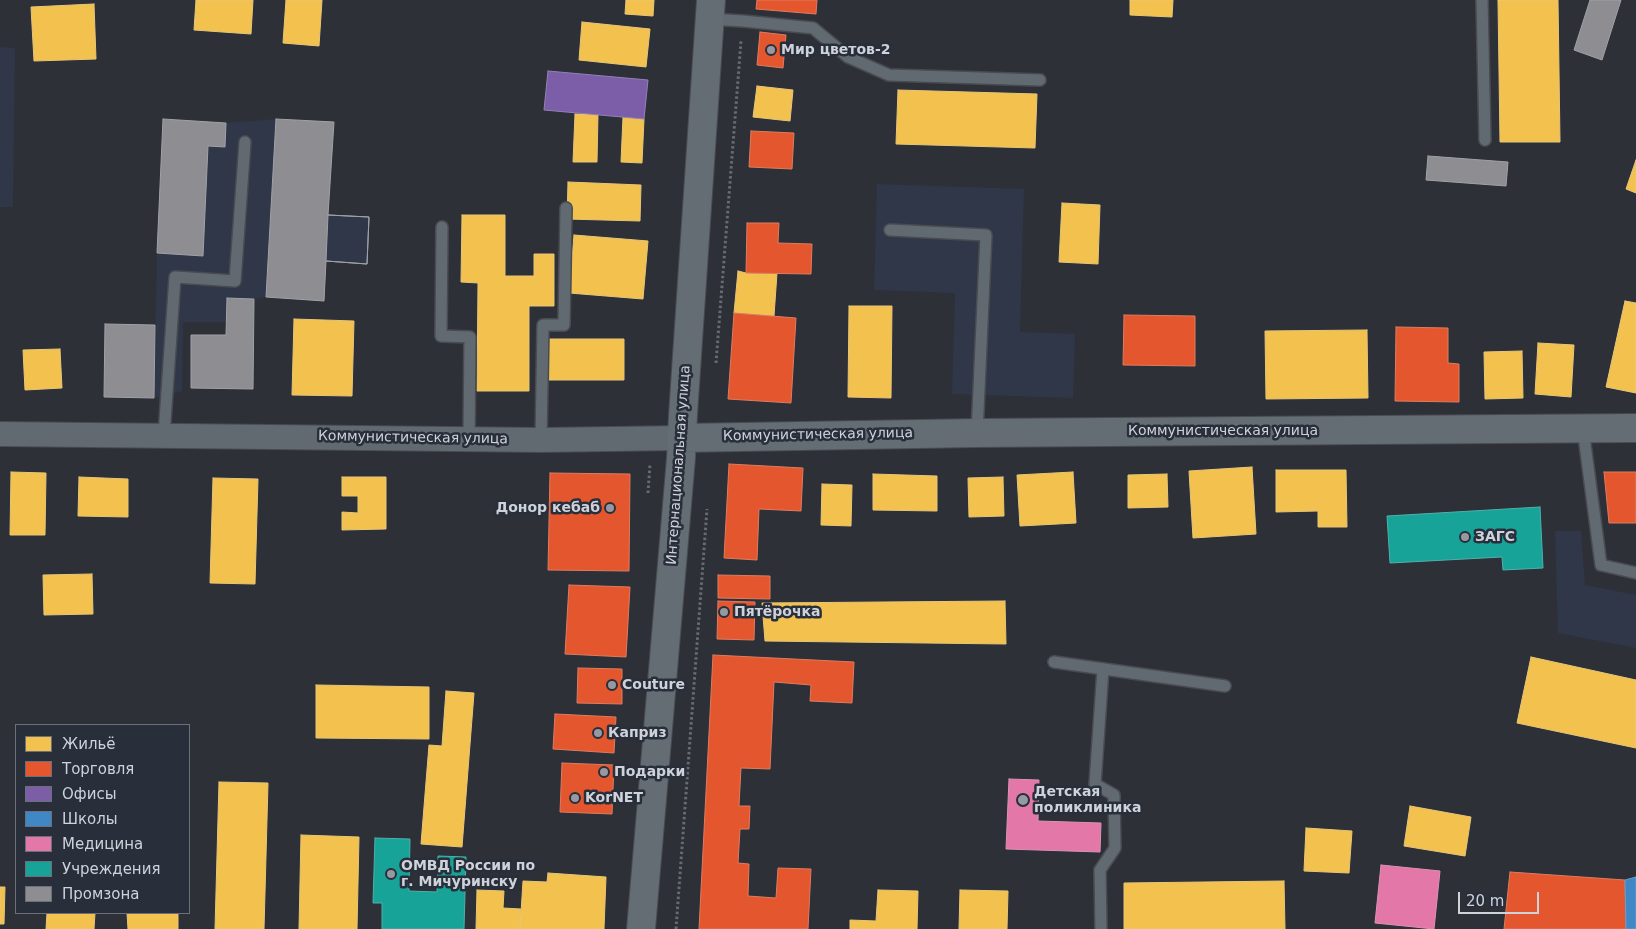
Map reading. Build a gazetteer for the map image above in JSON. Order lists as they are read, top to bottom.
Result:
{
  "streets": {
    "street": ["Коммунистическая улица", "Интернациональная улица"]
  },
  "crossings": [
    ["Коммунистическая улица", "Интернациональная улица"]
  ],
  "places": [
    "Мир цветов-2",
    "Донор кебаб",
    "ЗАГС",
    "Пятёрочка",
    "Couture",
    "Каприз",
    "Подарки",
    "KorNET",
    "Детская поликлиника",
    "ОМВД России по г. Мичуринску"
  ],
  "legend": [
    "Жильё",
    "Торговля",
    "Офисы",
    "Школы",
    "Медицина",
    "Учреждения",
    "Промзона"
  ],
  "scale_bar": "20 m"
}
